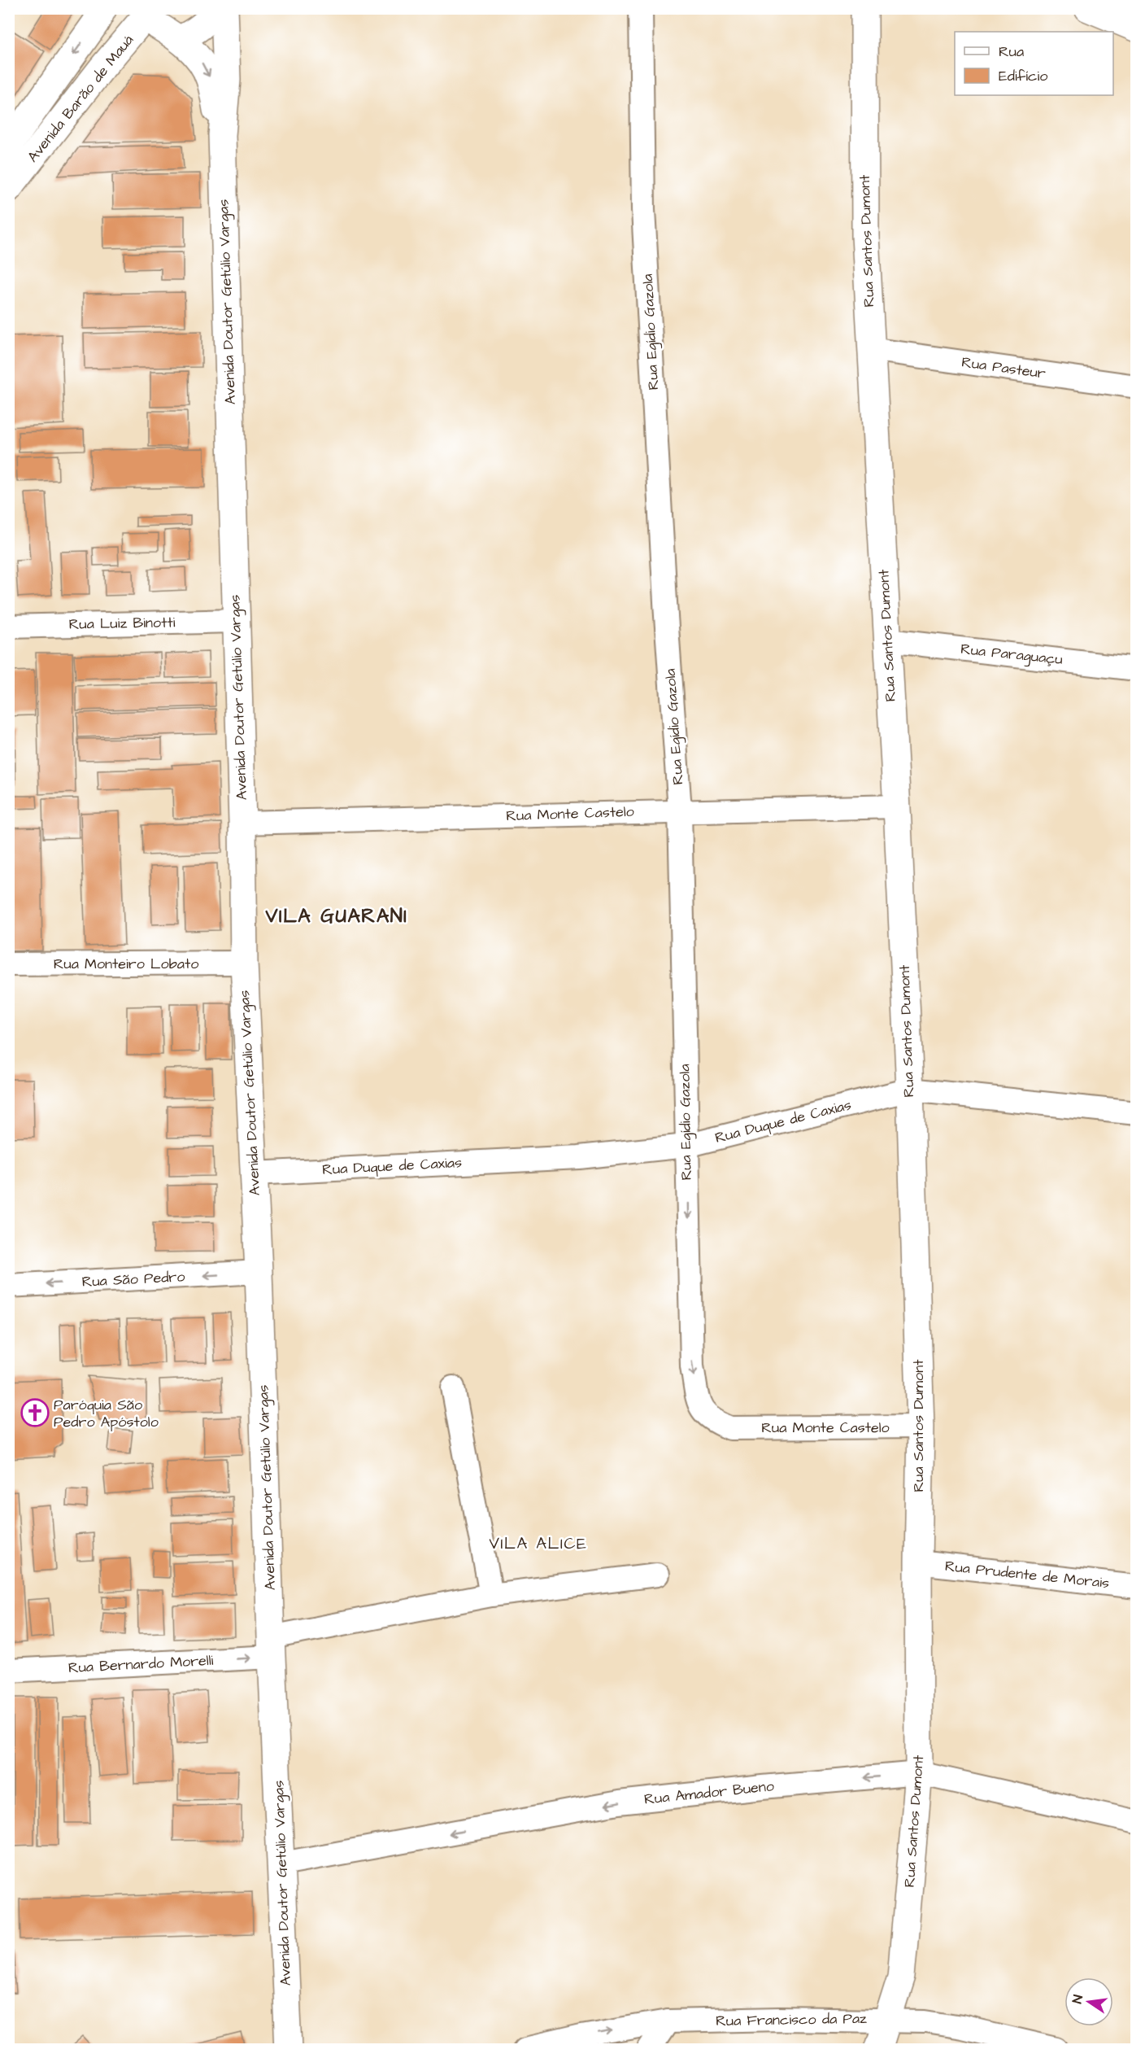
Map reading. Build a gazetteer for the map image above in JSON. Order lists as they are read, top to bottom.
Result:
{
  "streets": {
    "street": [
      "Avenida Barão de Mauá",
      "Rua Santos Dumont",
      "Avenida Doutor Getúlio Vargas",
      "Rua Egídio Gazola",
      "Rua Pasteur",
      "Rua Luiz Binotti",
      "Rua Paraguaçu",
      "Rua Monte Castelo",
      "Rua Monteiro Lobato",
      "Rua Duque de Caxias",
      "Rua São Pedro",
      "Rua Prudente de Morais",
      "Rua Bernardo Morelli",
      "Rua Amador Bueno",
      "Rua Francisco da Paz"
    ]
  },
  "crossings": [
    ["Avenida Barão de Mauá", "Avenida Doutor Getúlio Vargas"],
    ["Rua Santos Dumont", "Rua Pasteur"],
    ["Rua Santos Dumont", "Rua Paraguaçu"],
    ["Rua Santos Dumont", "Rua Monte Castelo"],
    ["Rua Santos Dumont", "Rua Duque de Caxias"],
    ["Rua Santos Dumont", "Rua Prudente de Morais"],
    ["Rua Santos Dumont", "Rua Amador Bueno"],
    ["Rua Santos Dumont", "Rua Francisco da Paz"],
    ["Avenida Doutor Getúlio Vargas", "Rua Luiz Binotti"],
    ["Avenida Doutor Getúlio Vargas", "Rua Monte Castelo"],
    ["Avenida Doutor Getúlio Vargas", "Rua Monteiro Lobato"],
    ["Avenida Doutor Getúlio Vargas", "Rua Duque de Caxias"],
    ["Avenida Doutor Getúlio Vargas", "Rua São Pedro"],
    ["Avenida Doutor Getúlio Vargas", "Rua Bernardo Morelli"],
    ["Avenida Doutor Getúlio Vargas", "Rua Amador Bueno"],
    ["Rua Egídio Gazola", "Rua Monte Castelo"],
    ["Rua Egídio Gazola", "Rua Duque de Caxias"]
  ],
  "one_way": ["Rua São Pedro", "Rua Bernardo Morelli", "Rua Amador Bueno"],
  "districts": ["VILA GUARANI", "VILA ALICE"],
  "places": {
    "church": ["Paróquia São Pedro Apóstolo"]
  },
  "legend": ["Rua", "Edifício"],
  "north": "left"
}
